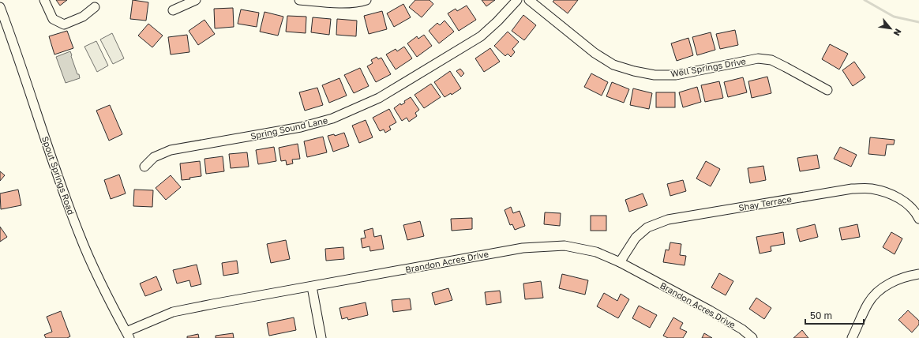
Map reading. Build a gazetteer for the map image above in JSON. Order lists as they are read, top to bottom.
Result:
{
  "streets": {
    "street": [
      "Well Springs Drive",
      "Spring Sound Lane",
      "Spout Springs Road",
      "Shay Terrace",
      "Brandon Acres Drive"
    ]
  },
  "crossings": [
    ["Spout Springs Road", "Brandon Acres Drive"],
    ["Shay Terrace", "Brandon Acres Drive"]
  ],
  "scale_bar": "50 m",
  "north": "bottom right"
}
